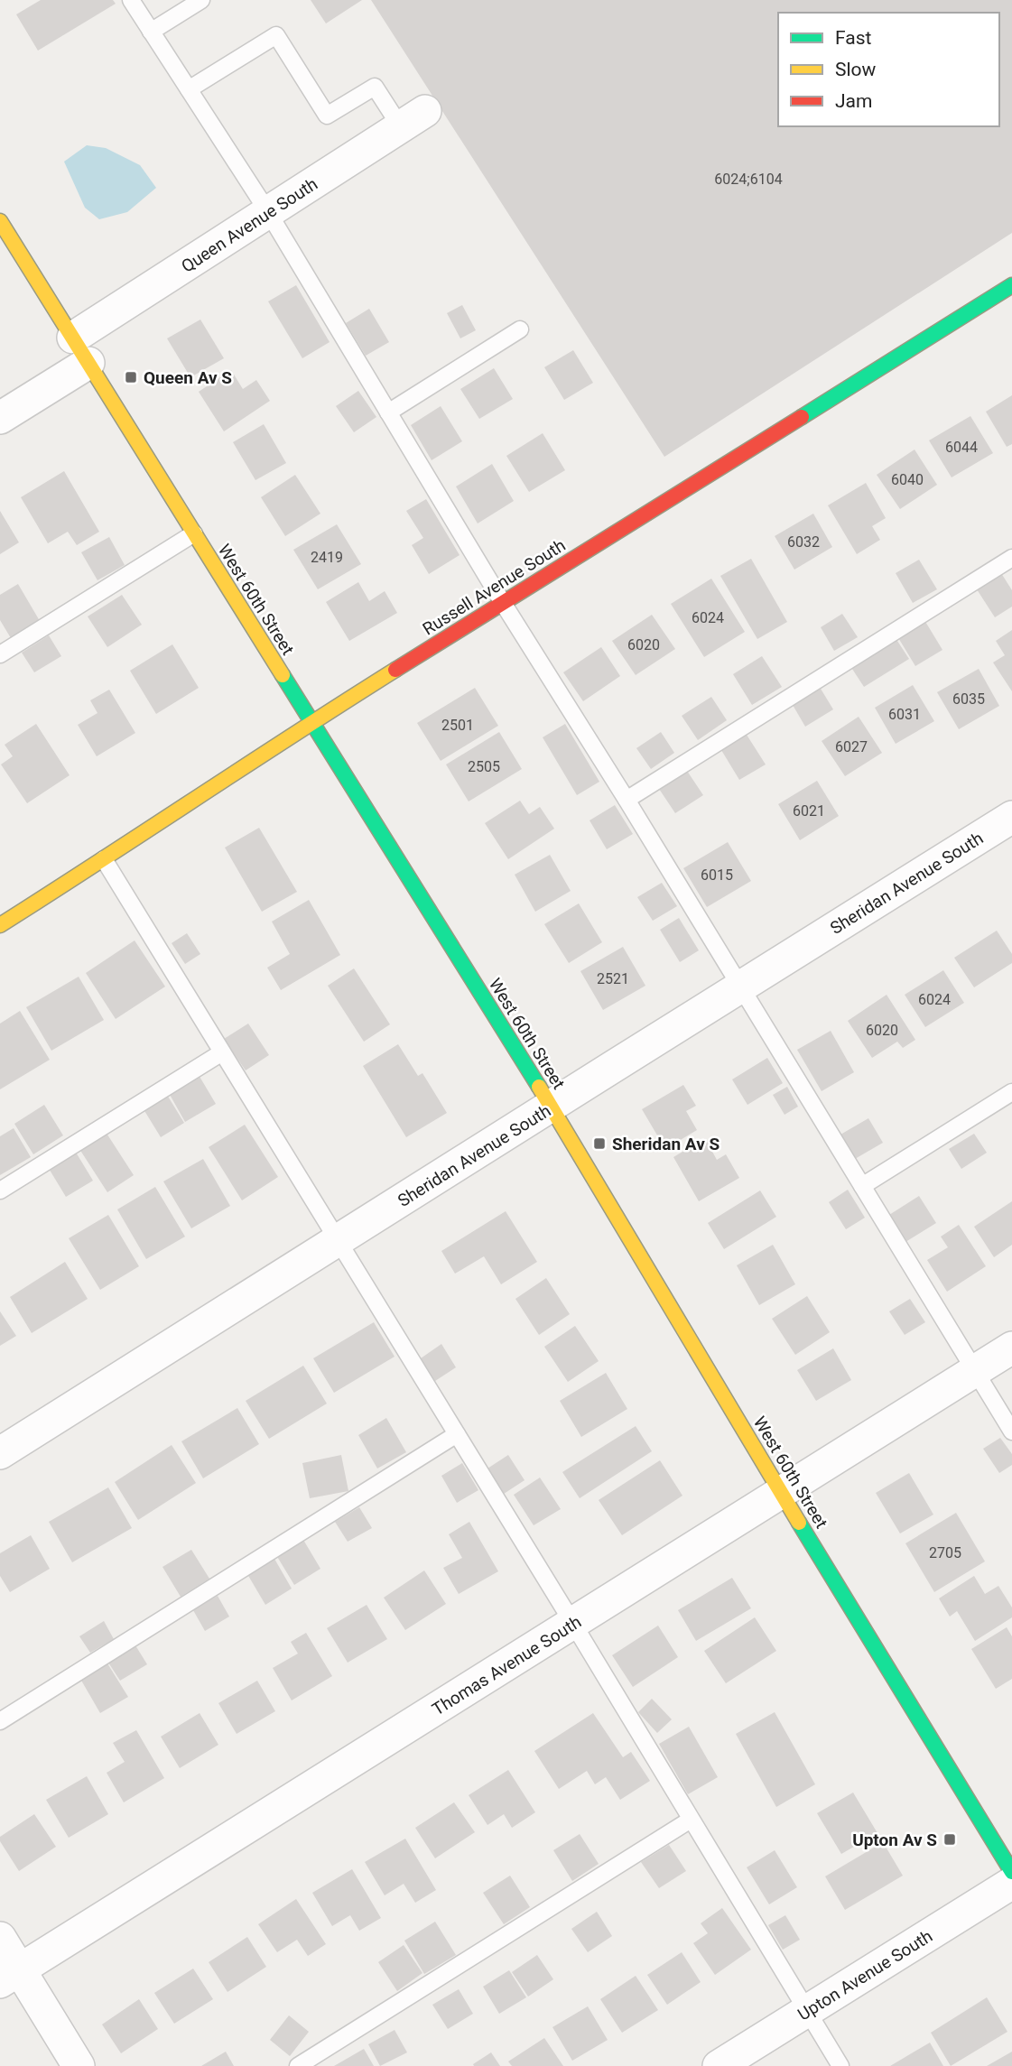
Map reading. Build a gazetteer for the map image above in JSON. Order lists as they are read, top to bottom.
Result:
{
  "streets": {
    "street": [
      "Queen Avenue South",
      "Russell Avenue South",
      "West 60th Street",
      "Sheridan Avenue South",
      "Thomas Avenue South",
      "Upton Avenue South"
    ]
  },
  "crossings": [
    ["Queen Avenue South", "West 60th Street"],
    ["Russell Avenue South", "West 60th Street"],
    ["West 60th Street", "Sheridan Avenue South"],
    ["West 60th Street", "Thomas Avenue South"]
  ],
  "places": {
    "transit": ["Queen Av S", "Sheridan Av S", "Upton Av S"]
  },
  "house_numbers": [
    "6024;6104",
    "6044",
    "6040",
    "6032",
    "2419",
    "6024",
    "6020",
    "6035",
    "6031",
    "2501",
    "6027",
    "2505",
    "6021",
    "6015",
    "2521",
    "6024",
    "6020",
    "2705"
  ],
  "legend": ["Fast", "Slow", "Jam"]
}
